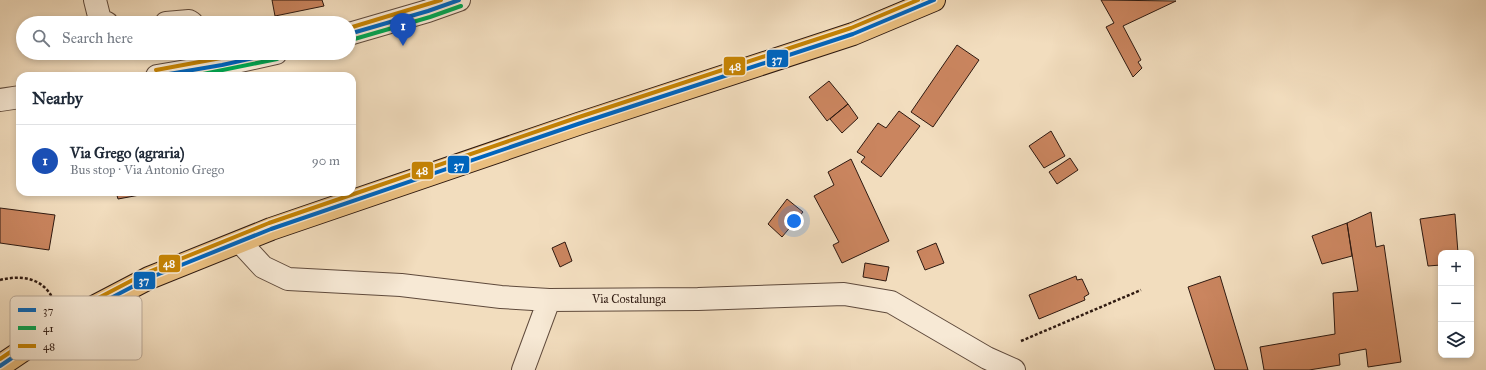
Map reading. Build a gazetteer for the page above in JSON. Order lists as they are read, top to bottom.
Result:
{
  "streets": {
    "street": ["Via Costalunga"]
  },
  "lines": ["transit line 37", "transit line 48", "transit line 41"],
  "legend": ["37", "41", "48"],
  "page": {
    "pins": "1",
    "search": "Search here",
    "heading": "Nearby",
    "list": [
      {
        "mark": "1",
        "name": "Via Grego (agraria)",
        "note": "Bus stop · Via Antonio Grego",
        "value": "90 m"
      }
    ],
    "map_buttons": ["+", "−"]
  }
}
